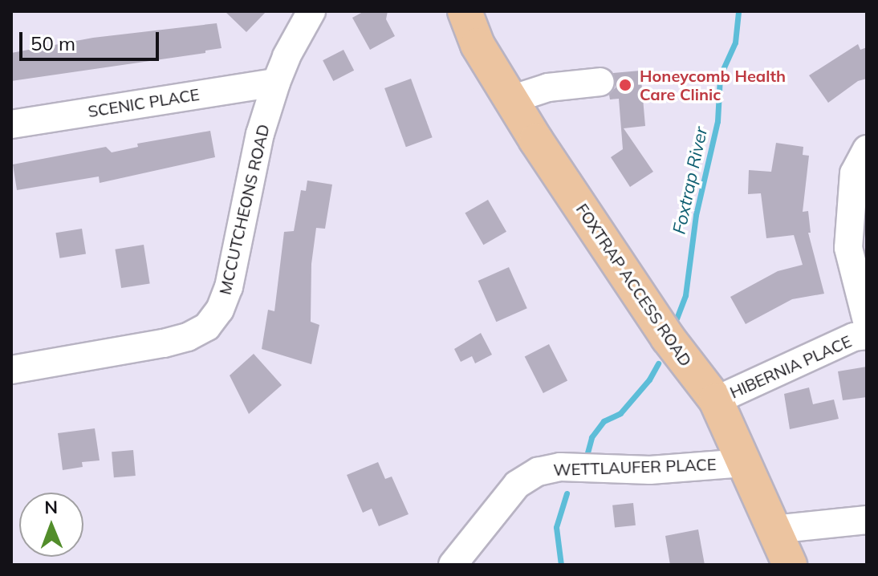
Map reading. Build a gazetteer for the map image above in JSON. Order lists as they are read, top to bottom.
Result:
{
  "streets": {
    "main road": ["FOXTRAP ACCESS ROAD"],
    "street": [
      "SCENIC PLACE",
      "MCCUTCHEONS ROAD",
      "HIBERNIA PLACE",
      "WETTLAUFER PLACE"
    ]
  },
  "crossings": [
    ["SCENIC PLACE", "MCCUTCHEONS ROAD"],
    ["FOXTRAP ACCESS ROAD", "HIBERNIA PLACE"],
    ["FOXTRAP ACCESS ROAD", "WETTLAUFER PLACE"]
  ],
  "water": ["Foxtrap River"],
  "places": ["Honeycomb Health Care Clinic"],
  "scale_bar": "50 m",
  "north": "top"
}
